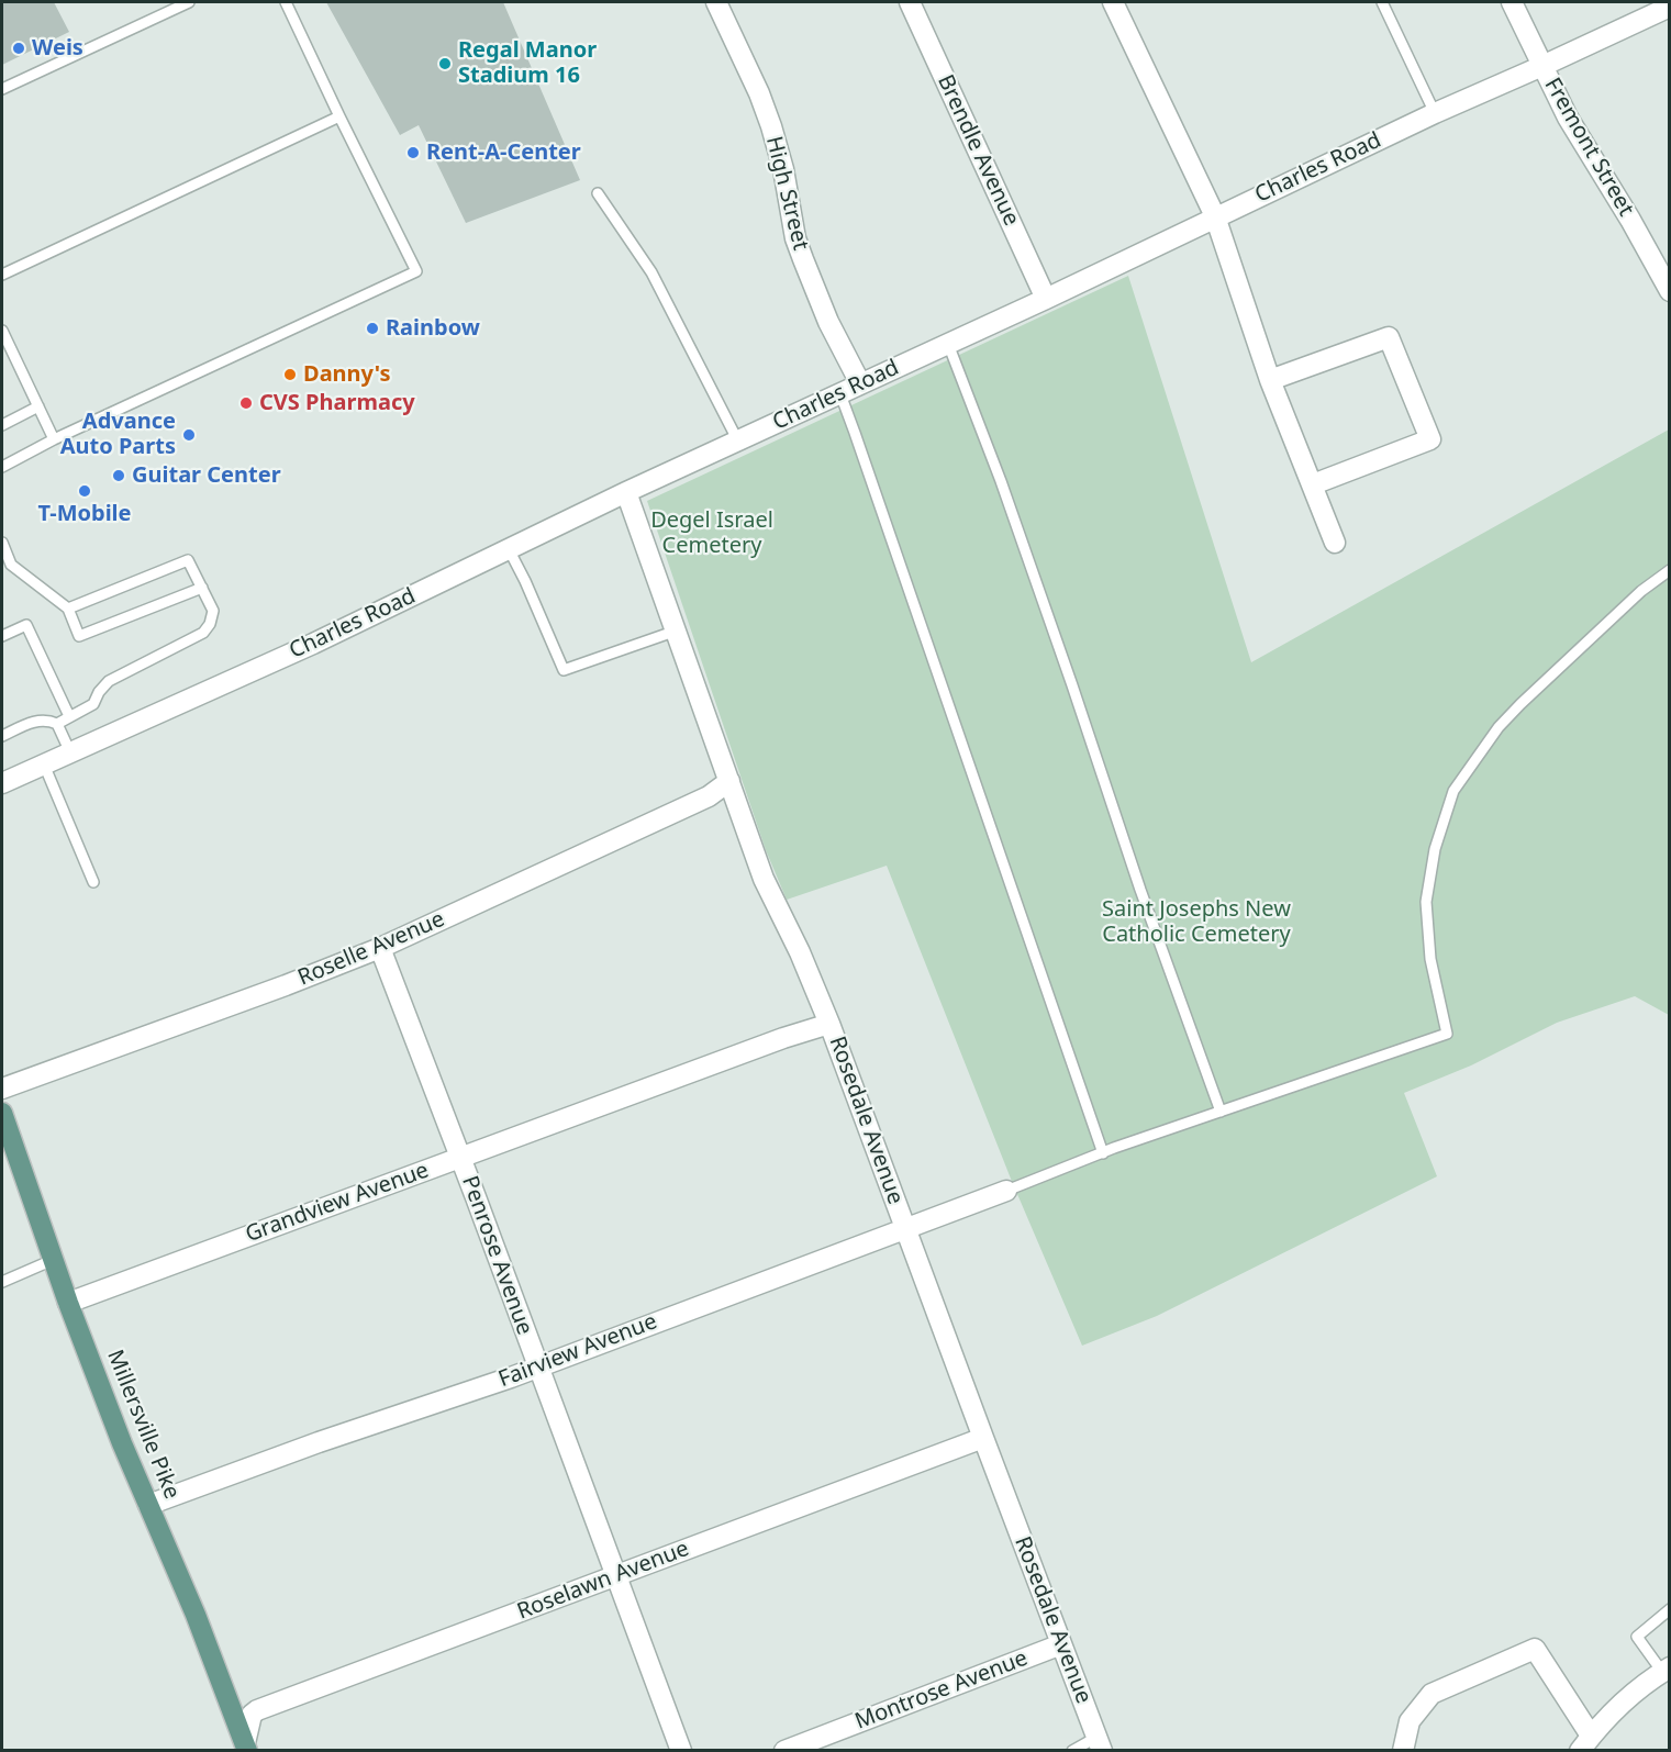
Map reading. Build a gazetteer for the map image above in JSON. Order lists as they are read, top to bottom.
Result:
{
  "streets": {
    "main road": ["Millersville Pike"],
    "street": [
      "Fremont Street",
      "Brendle Avenue",
      "Charles Road",
      "High Street",
      "Roselle Avenue",
      "Rosedale Avenue",
      "Grandview Avenue",
      "Penrose Avenue",
      "Fairview Avenue",
      "Roselawn Avenue",
      "Montrose Avenue"
    ]
  },
  "crossings": [
    ["Fremont Street", "Charles Road"],
    ["Brendle Avenue", "Charles Road"],
    ["Charles Road", "High Street"],
    ["Charles Road", "Rosedale Avenue"],
    ["Roselle Avenue", "Rosedale Avenue"],
    ["Roselle Avenue", "Penrose Avenue"],
    ["Rosedale Avenue", "Grandview Avenue"],
    ["Rosedale Avenue", "Fairview Avenue"],
    ["Rosedale Avenue", "Roselawn Avenue"],
    ["Rosedale Avenue", "Montrose Avenue"],
    ["Grandview Avenue", "Penrose Avenue"],
    ["Grandview Avenue", "Millersville Pike"],
    ["Penrose Avenue", "Fairview Avenue"],
    ["Penrose Avenue", "Roselawn Avenue"],
    ["Fairview Avenue", "Millersville Pike"],
    ["Millersville Pike", "Roselawn Avenue"]
  ],
  "parks": ["Degel Israel Cemetery", "Saint Josephs New Catholic Cemetery"],
  "places": [
    "Weis",
    "Regal Manor Stadium 16",
    "Rent-A-Center",
    "Rainbow",
    "Danny's",
    "CVS Pharmacy",
    "Advance Auto Parts",
    "Guitar Center",
    "T-Mobile"
  ]
}
